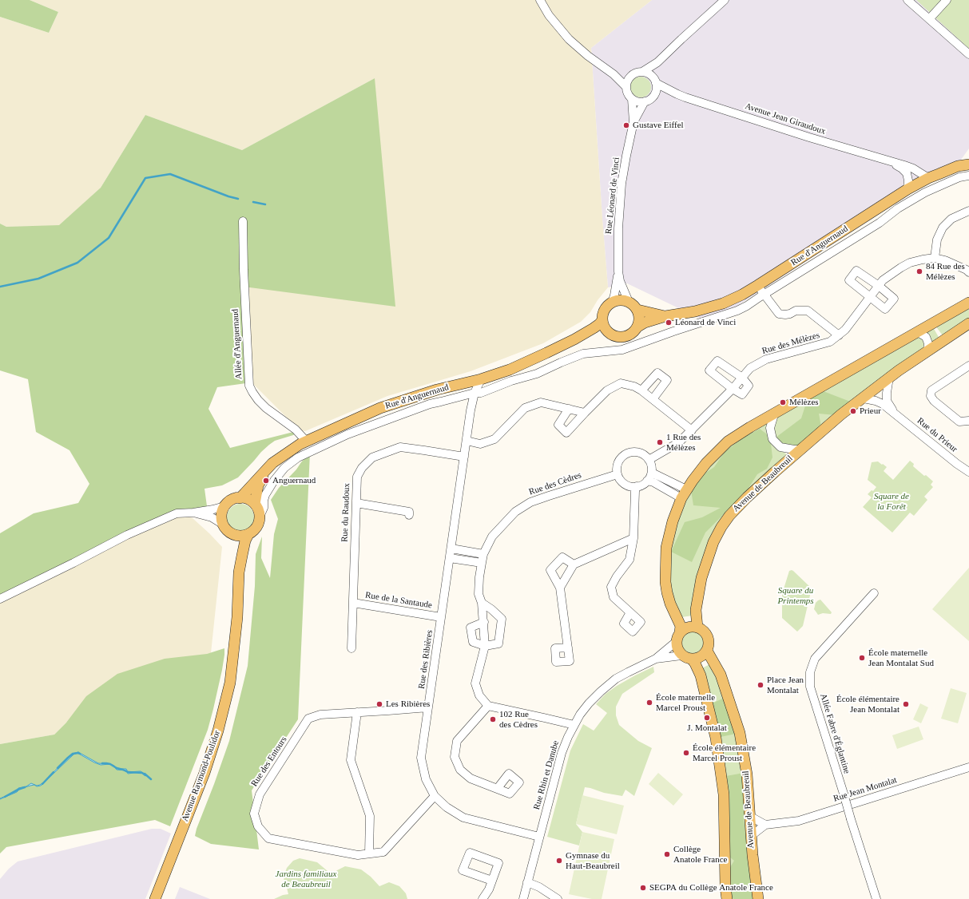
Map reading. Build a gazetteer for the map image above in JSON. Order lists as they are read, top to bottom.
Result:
{
  "streets": {
    "main road": ["Rue d'Anguernaud", "Avenue de Beaubreuil", "Avenue Raymond-Poulidor"],
    "street": [
      "Avenue Jean Giraudoux",
      "Rue Léonard de Vinci",
      "Rue des Mélèzes",
      "Allée d'Anguernaud",
      "Rue du Prieur",
      "Rue des Cèdres",
      "Rue du Raudoux",
      "Rue de la Santaude",
      "Rue des Ribières",
      "Allée Fabre d'Églantine",
      "Rue des Entours",
      "Rue Rhin et Danube",
      "Rue Jean Montalat"
    ]
  },
  "crossings": [
    ["Avenue Jean Giraudoux", "Rue Léonard de Vinci"],
    ["Avenue Jean Giraudoux", "Rue d'Anguernaud"],
    ["Rue Léonard de Vinci", "Rue d'Anguernaud"],
    ["Rue d'Anguernaud", "Allée d'Anguernaud"],
    ["Rue d'Anguernaud", "Rue des Ribières"],
    ["Rue d'Anguernaud", "Avenue Raymond-Poulidor"],
    ["Rue des Mélèzes", "Rue des Cèdres"],
    ["Rue du Prieur", "Avenue de Beaubreuil"],
    ["Avenue de Beaubreuil", "Rue Rhin et Danube"],
    ["Rue du Raudoux", "Rue de la Santaude"],
    ["Rue du Raudoux", "Rue des Ribières"],
    ["Rue de la Santaude", "Rue des Ribières"],
    ["Rue des Ribières", "Rue des Entours"],
    ["Rue des Ribières", "Rue Rhin et Danube"]
  ],
  "parks": ["Square de la Forêt", "Square du Printemps", "Jardins familiaux de Beaubreuil"],
  "places": [
    "Gustave Eiffel",
    "84 Rue des Mélèzes",
    "Léonard de Vinci",
    "Mélèzes",
    "Prieur",
    "1 Rue des Mélèzes",
    "Anguernaud",
    "École maternelle Jean Montalat Sud",
    "Place Jean Montalat",
    "École maternelle Marcel Proust",
    "Les Ribières",
    "École élémentaire Jean Montalat",
    "J. Montalat",
    "102 Rue des Cèdres",
    "École élémentaire Marcel Proust",
    "Collège Anatole France",
    "Gymnase du Haut-Beaubreil",
    "SEGPA du Collège Anatole France"
  ]
}
